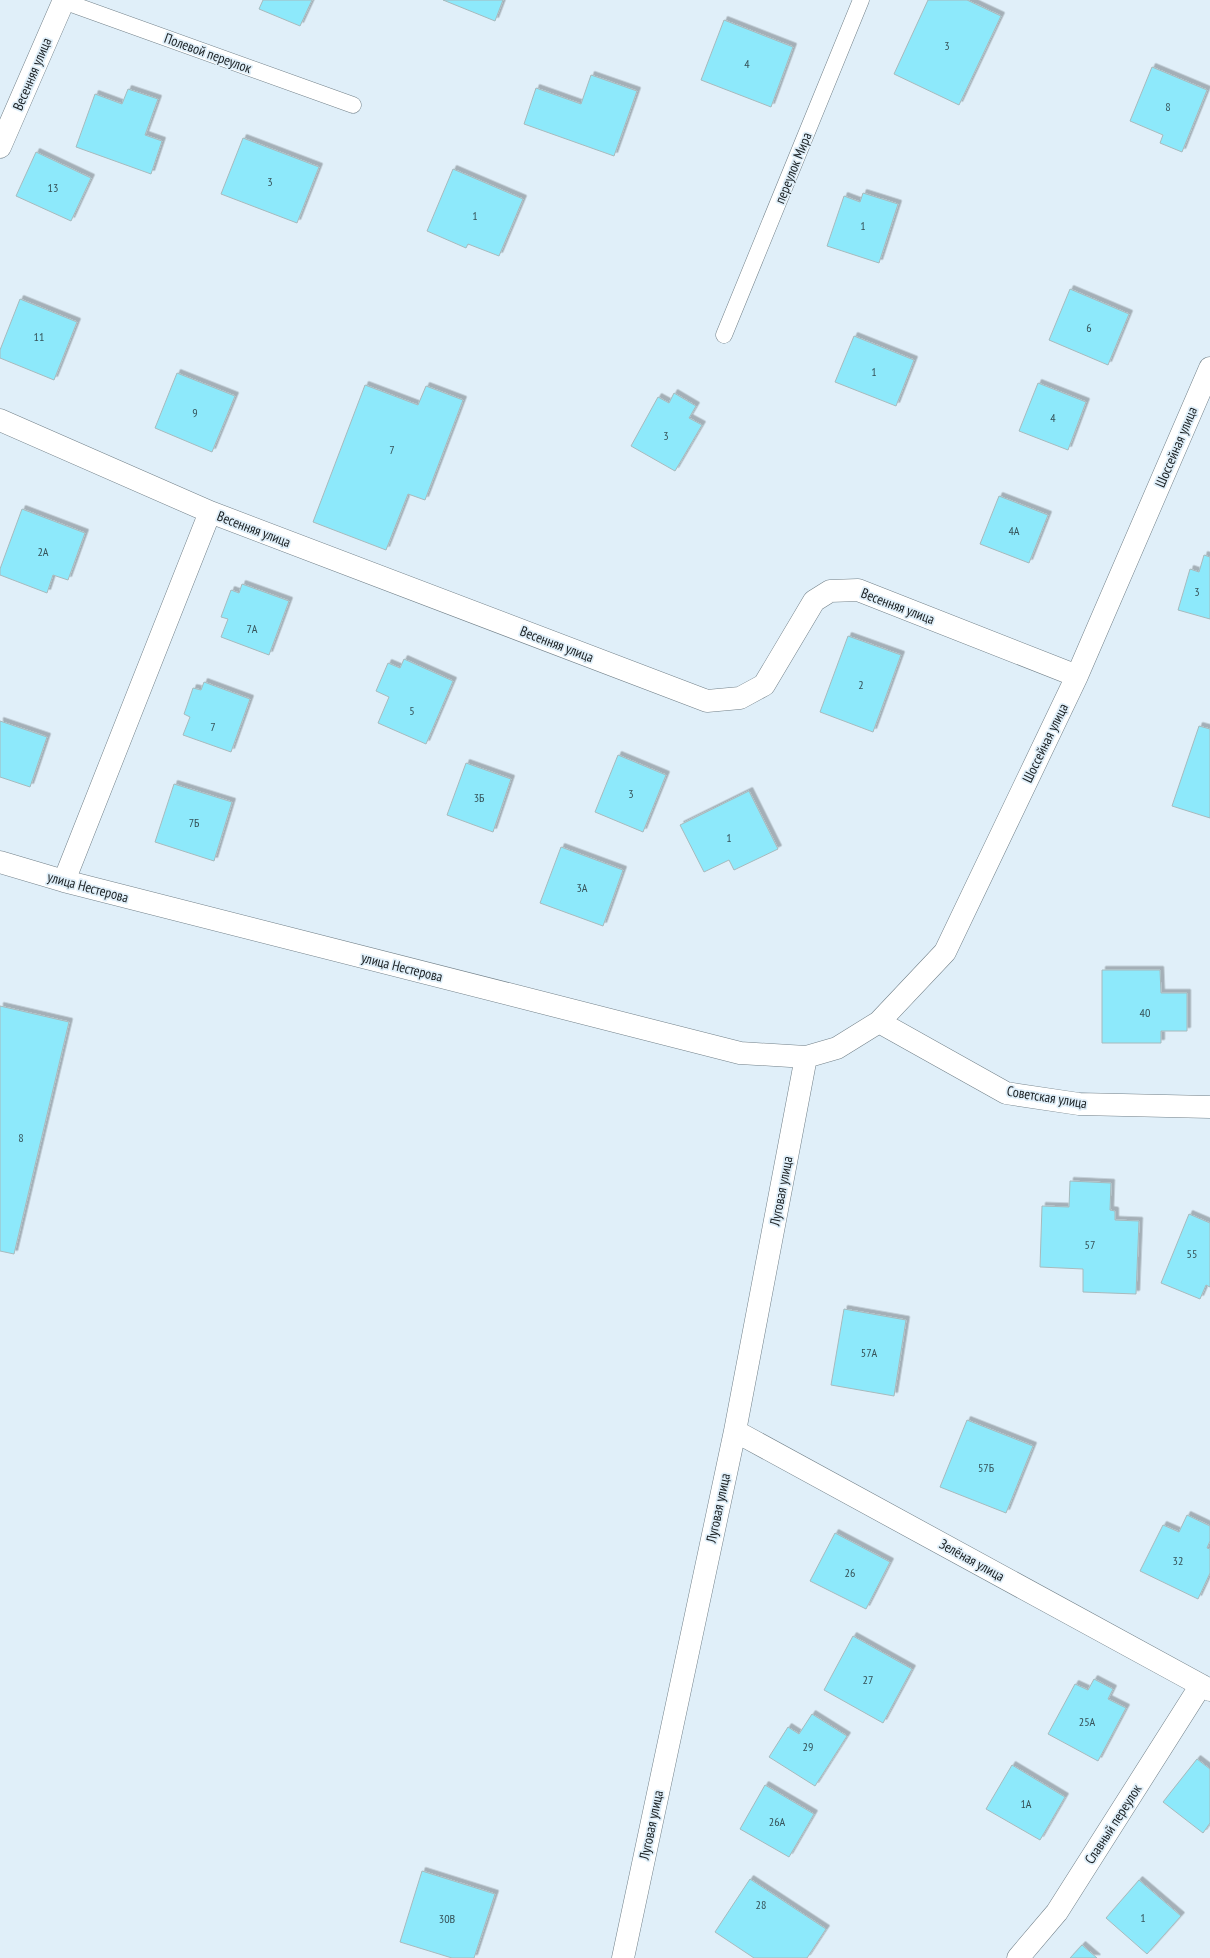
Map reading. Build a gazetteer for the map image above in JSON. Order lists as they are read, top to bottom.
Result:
{
  "streets": {
    "street": [
      "Весенняя улица",
      "Шоссейная улица",
      "улица Нестерова",
      "Советская улица",
      "Луговая улица",
      "Зелёная улица",
      "Славный переулок"
    ],
    "lane": ["Полевой переулок", "переулок Мира"]
  },
  "crossings": [
    ["Полевой переулок", "Весенняя улица"],
    ["Весенняя улица", "Шоссейная улица"],
    ["Шоссейная улица", "улица Нестерова"],
    ["Шоссейная улица", "Советская улица"],
    ["Шоссейная улица", "Луговая улица"],
    ["улица Нестерова", "Луговая улица"],
    ["Луговая улица", "Зелёная улица"],
    ["Зелёная улица", "Славный переулок"]
  ],
  "house_numbers": [
    "3",
    "4",
    "8",
    "3",
    "13",
    "1",
    "1",
    "6",
    "11",
    "1",
    "9",
    "4",
    "3",
    "7",
    "4А",
    "2А",
    "3",
    "7А",
    "2",
    "5",
    "7",
    "3",
    "3Б",
    "7Б",
    "1",
    "3А",
    "40",
    "8",
    "57",
    "55",
    "57А",
    "57Б",
    "32",
    "26",
    "27",
    "25А",
    "29",
    "1А",
    "26А",
    "28",
    "1",
    "30В"
  ]
}
